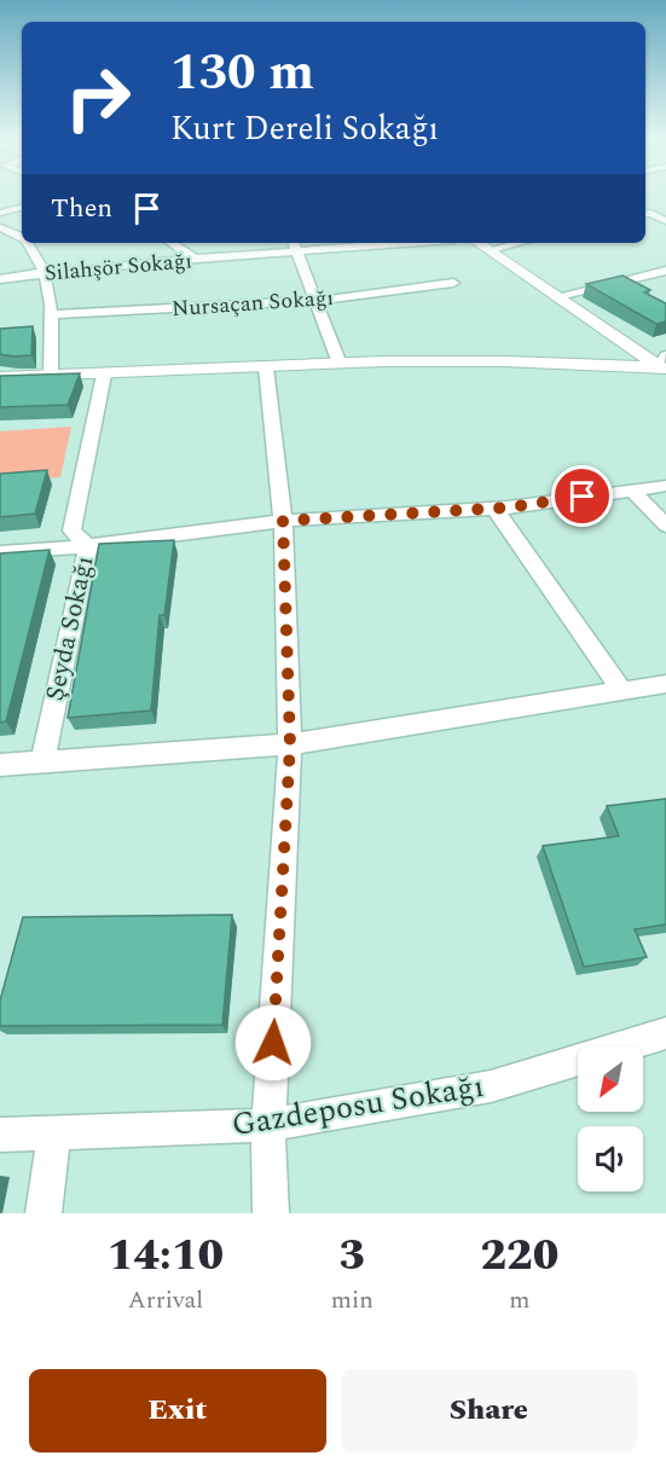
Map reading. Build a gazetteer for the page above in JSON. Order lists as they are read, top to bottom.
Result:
{
  "streets": {
    "street": [
      "Silahşör Sokağı",
      "Nursaçan Sokağı",
      "Şeyda Sokağı",
      "Gazdeposu Sokağı"
    ]
  },
  "north": "bottom left",
  "page": {
    "turn": ["130 m", "Kurt Dereli Sokağı"],
    "then": "Then",
    "eta": [
      "14:10",
      "Arrival",
      "3",
      "min",
      "220",
      "m"
    ],
    "buttons": ["Exit", "Share"]
  }
}
